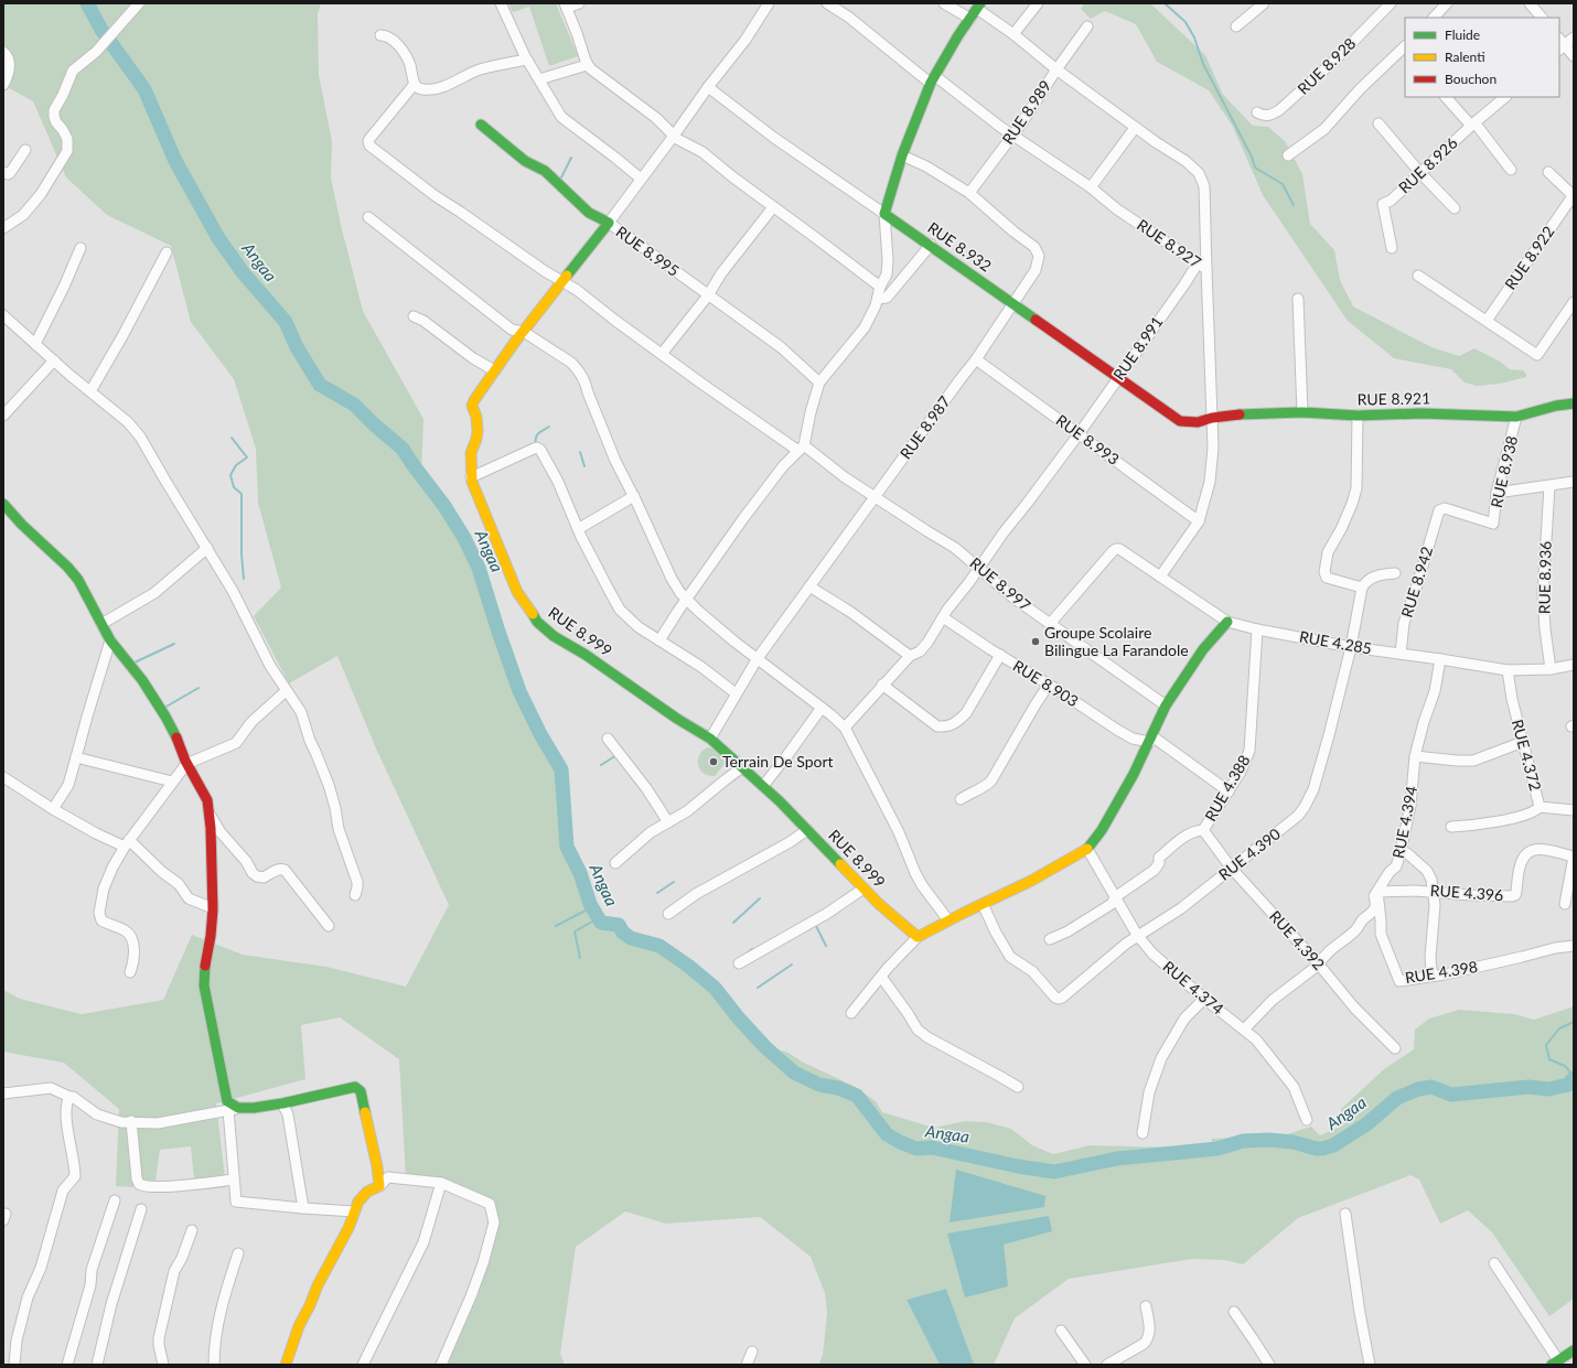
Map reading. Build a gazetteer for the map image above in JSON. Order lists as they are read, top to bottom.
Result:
{
  "streets": {
    "street": [
      "RUE 8.928",
      "RUE 8.989",
      "RUE 8.926",
      "RUE 8.927",
      "RUE 8.932",
      "RUE 8.995",
      "RUE 8.922",
      "RUE 8.991",
      "RUE 8.921",
      "RUE 8.987",
      "RUE 8.993",
      "RUE 8.938",
      "RUE 8.936",
      "RUE 8.942",
      "RUE 8.997",
      "RUE 8.999",
      "RUE 4.285",
      "RUE 8.903",
      "RUE 4.372",
      "RUE 4.388",
      "RUE 4.394",
      "RUE 4.390",
      "RUE 4.396",
      "RUE 4.392",
      "RUE 4.398",
      "RUE 4.374"
    ]
  },
  "crossings": [
    ["RUE 8.989", "RUE 8.927"],
    ["RUE 8.989", "RUE 8.987"],
    ["RUE 8.927", "RUE 8.932"],
    ["RUE 8.927", "RUE 8.991"],
    ["RUE 8.927", "RUE 8.921"],
    ["RUE 8.927", "RUE 8.993"],
    ["RUE 8.927", "RUE 4.285"],
    ["RUE 8.932", "RUE 8.991"],
    ["RUE 8.932", "RUE 8.921"],
    ["RUE 8.932", "RUE 8.987"],
    ["RUE 8.995", "RUE 8.999"],
    ["RUE 8.991", "RUE 8.993"],
    ["RUE 8.991", "RUE 8.997"],
    ["RUE 8.991", "RUE 8.903"],
    ["RUE 8.921", "RUE 8.938"],
    ["RUE 8.987", "RUE 8.993"],
    ["RUE 8.987", "RUE 8.997"],
    ["RUE 8.987", "RUE 8.999"],
    ["RUE 8.938", "RUE 8.942"],
    ["RUE 8.936", "RUE 4.285"],
    ["RUE 8.942", "RUE 4.285"],
    ["RUE 8.997", "RUE 8.999"],
    ["RUE 8.997", "RUE 4.285"],
    ["RUE 4.285", "RUE 4.372"],
    ["RUE 4.285", "RUE 4.388"],
    ["RUE 4.285", "RUE 4.394"],
    ["RUE 4.285", "RUE 4.390"],
    ["RUE 4.388", "RUE 4.392"],
    ["RUE 4.388", "RUE 4.374"],
    ["RUE 4.394", "RUE 4.396"],
    ["RUE 4.394", "RUE 4.392"],
    ["RUE 4.394", "RUE 4.398"],
    ["RUE 4.394", "RUE 4.374"],
    ["RUE 4.390", "RUE 4.392"],
    ["RUE 4.390", "RUE 4.374"],
    ["RUE 4.396", "RUE 4.398"]
  ],
  "water": ["Angaa"],
  "places": ["Groupe Scolaire Bilingue La Farandole", "Terrain De Sport"],
  "legend": ["Fluide", "Ralenti", "Bouchon"]
}
